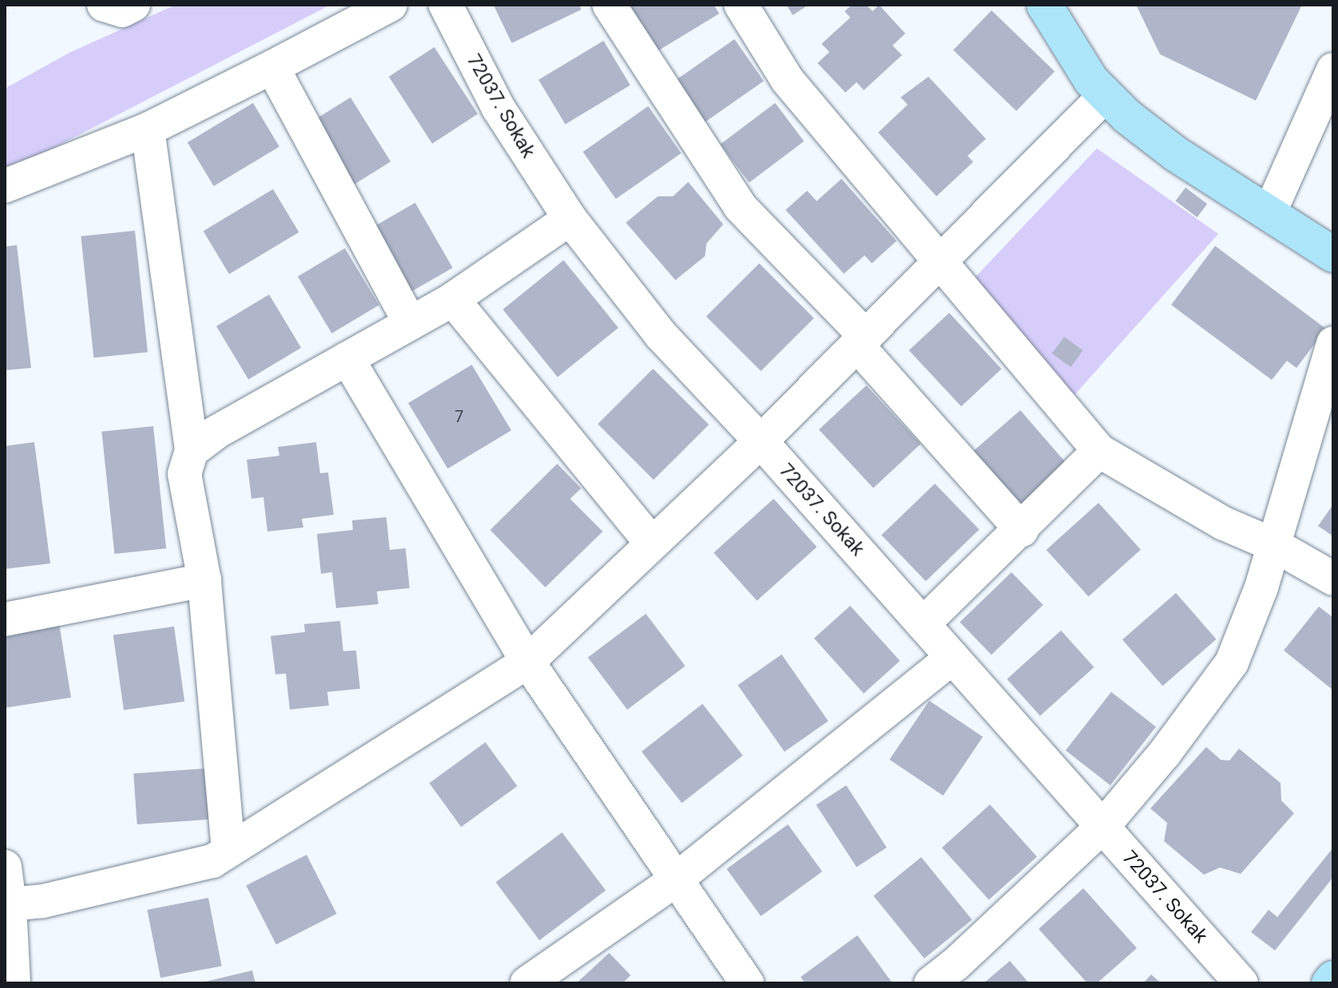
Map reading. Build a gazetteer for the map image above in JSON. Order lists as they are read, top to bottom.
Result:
{
  "streets": {
    "street": ["72037. Sokak"]
  },
  "house_numbers": ["7"]
}
